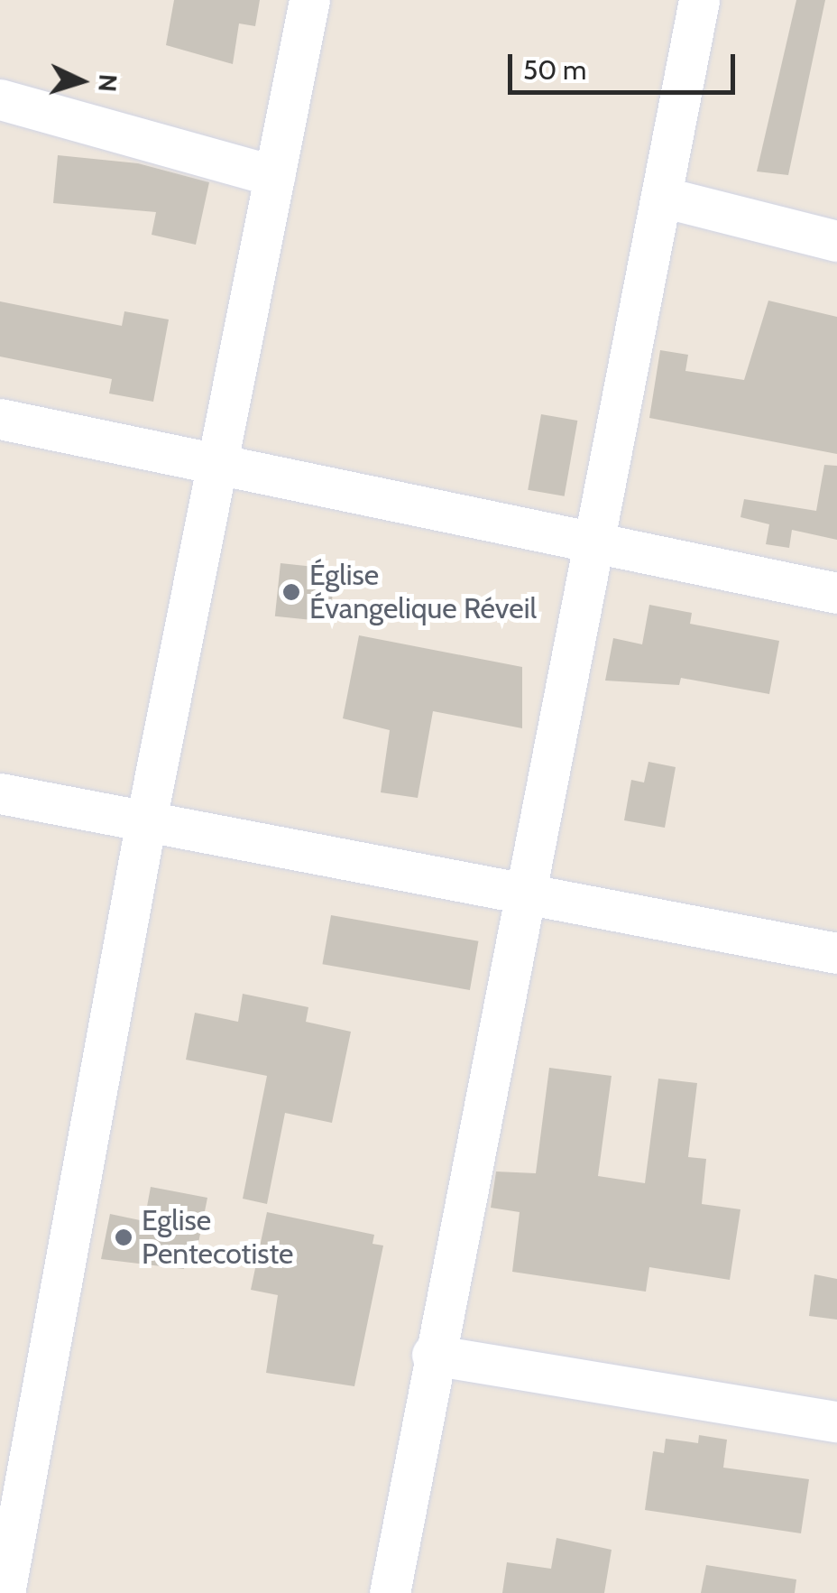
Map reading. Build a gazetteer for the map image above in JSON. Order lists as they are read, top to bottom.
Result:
{
  "places": ["Église Évangelique Réveil", "Eglise Pentecotiste"],
  "scale_bar": "50 m",
  "north": "right"
}
